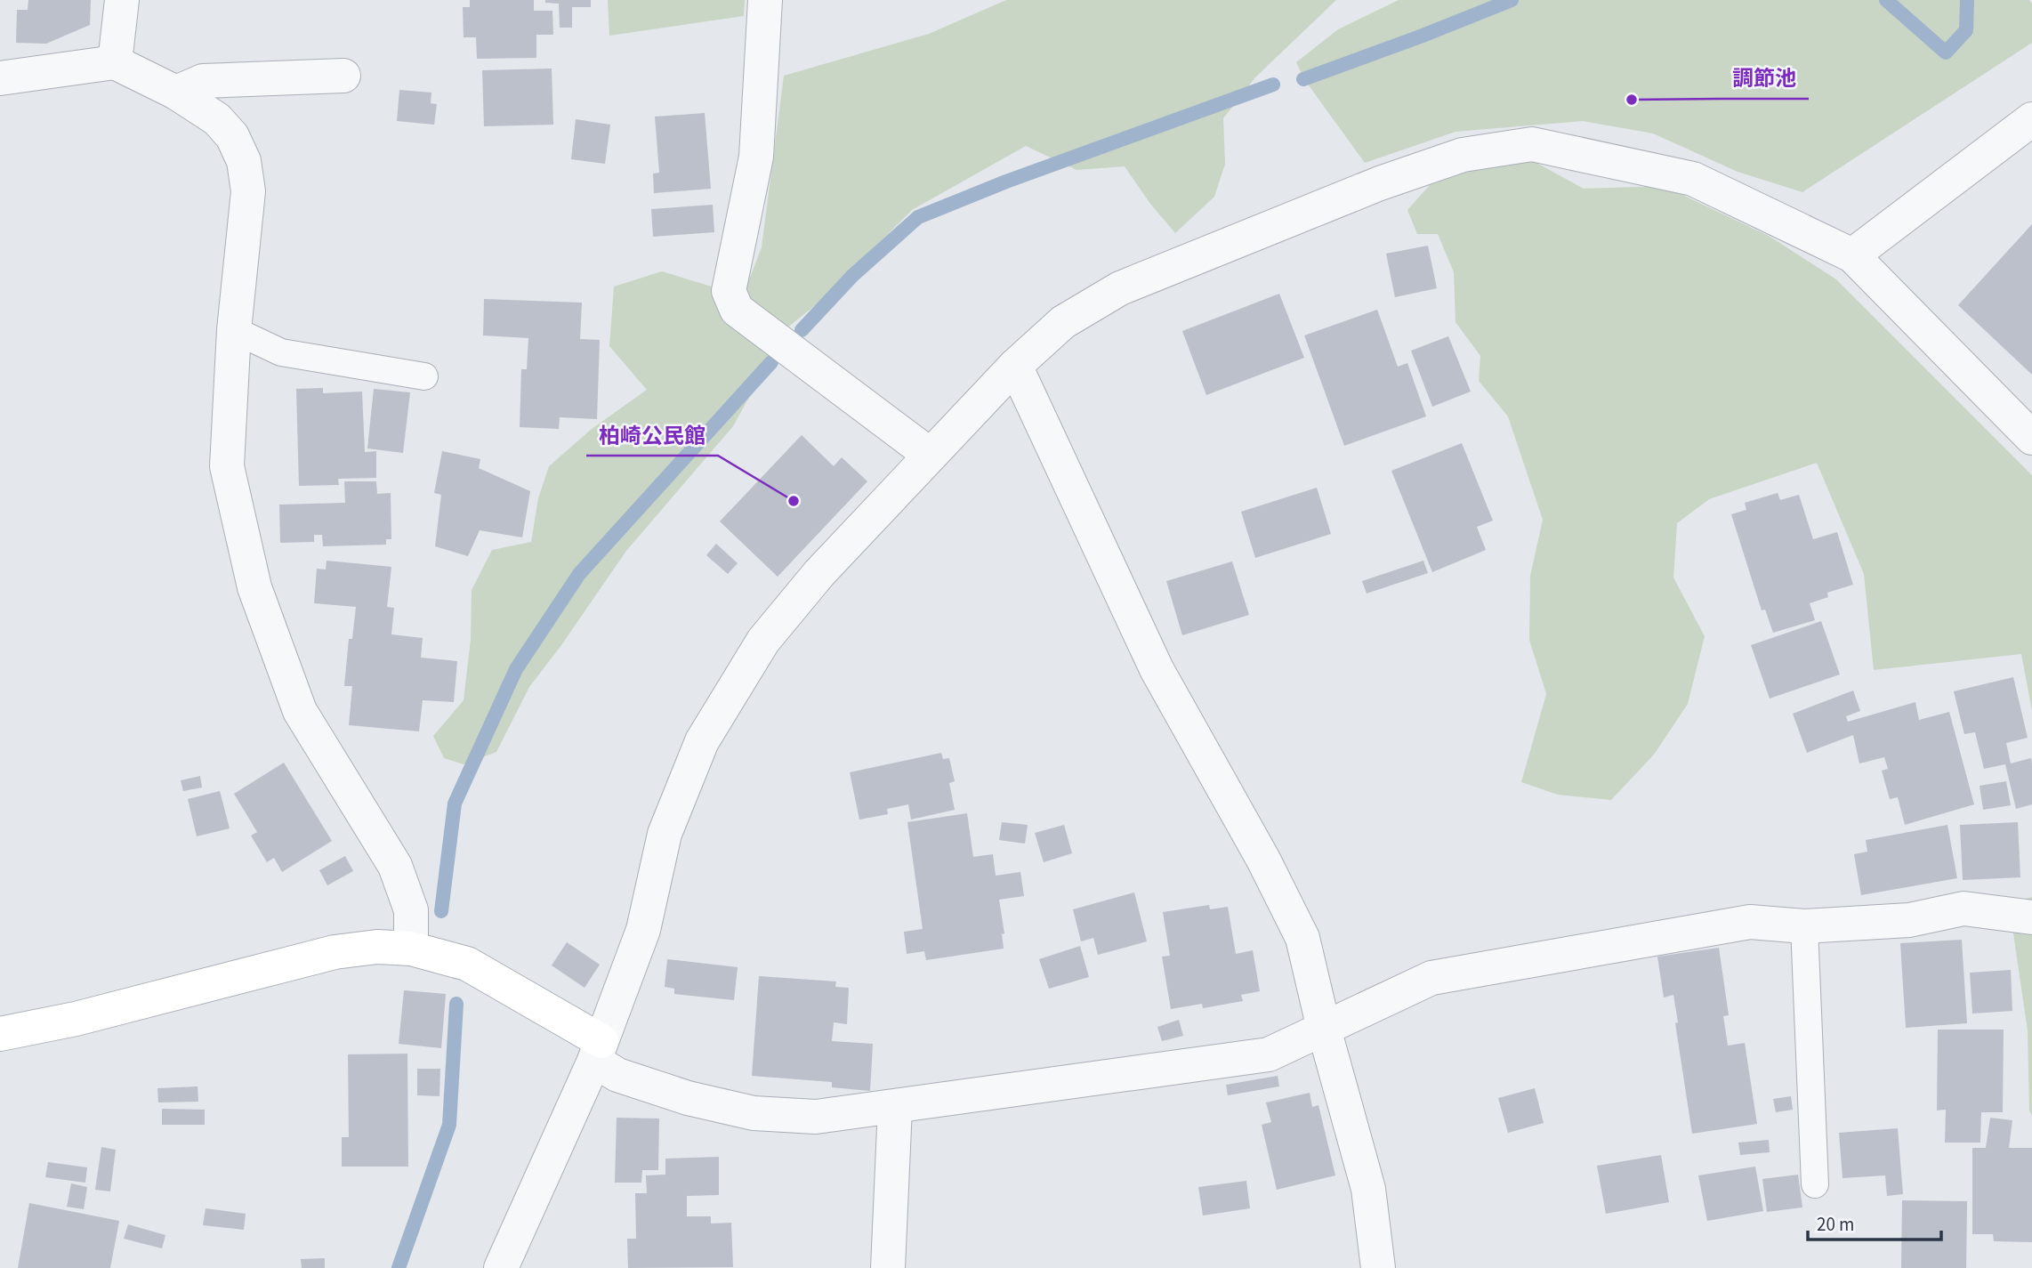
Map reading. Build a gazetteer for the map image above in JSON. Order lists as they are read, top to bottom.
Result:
{
  "places": ["調節池", "柏崎公民館"],
  "scale_bar": "20 m"
}
